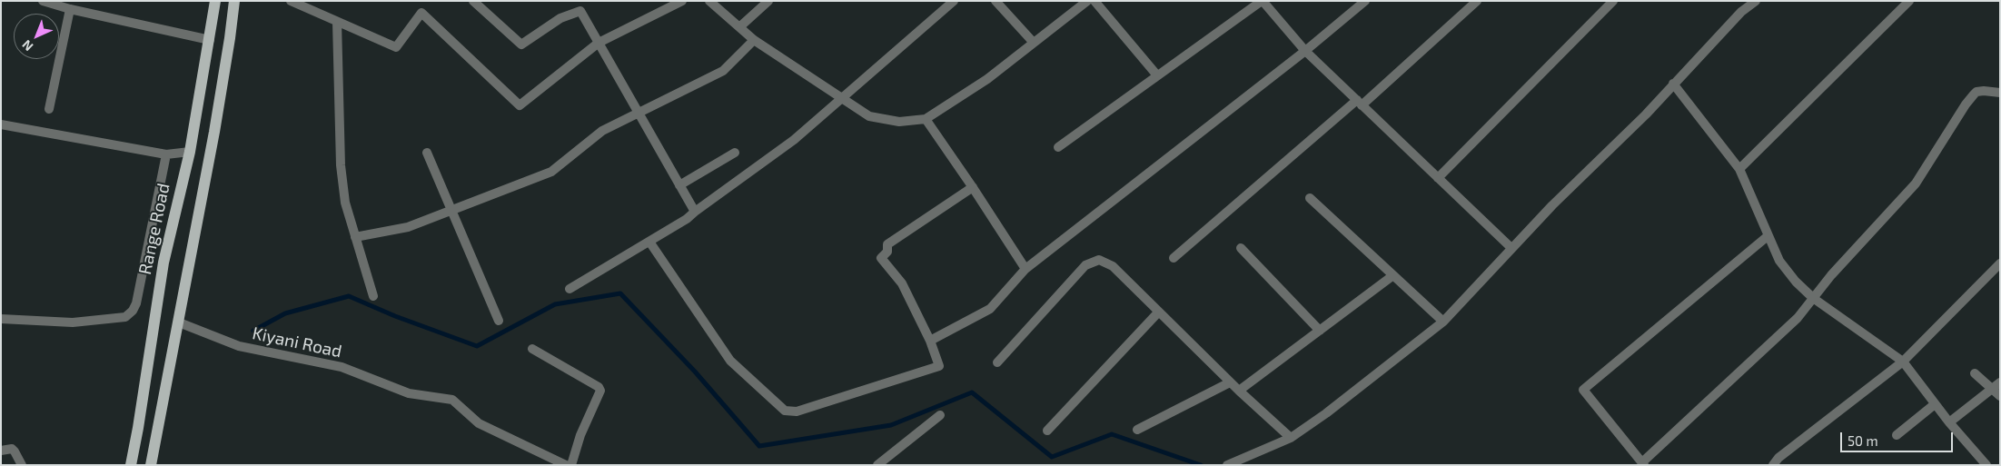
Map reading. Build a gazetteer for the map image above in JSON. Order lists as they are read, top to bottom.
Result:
{
  "streets": {
    "main road": ["Range Road"],
    "street": ["Kiyani Road"]
  },
  "scale_bar": "50 m",
  "north": "bottom left"
}
